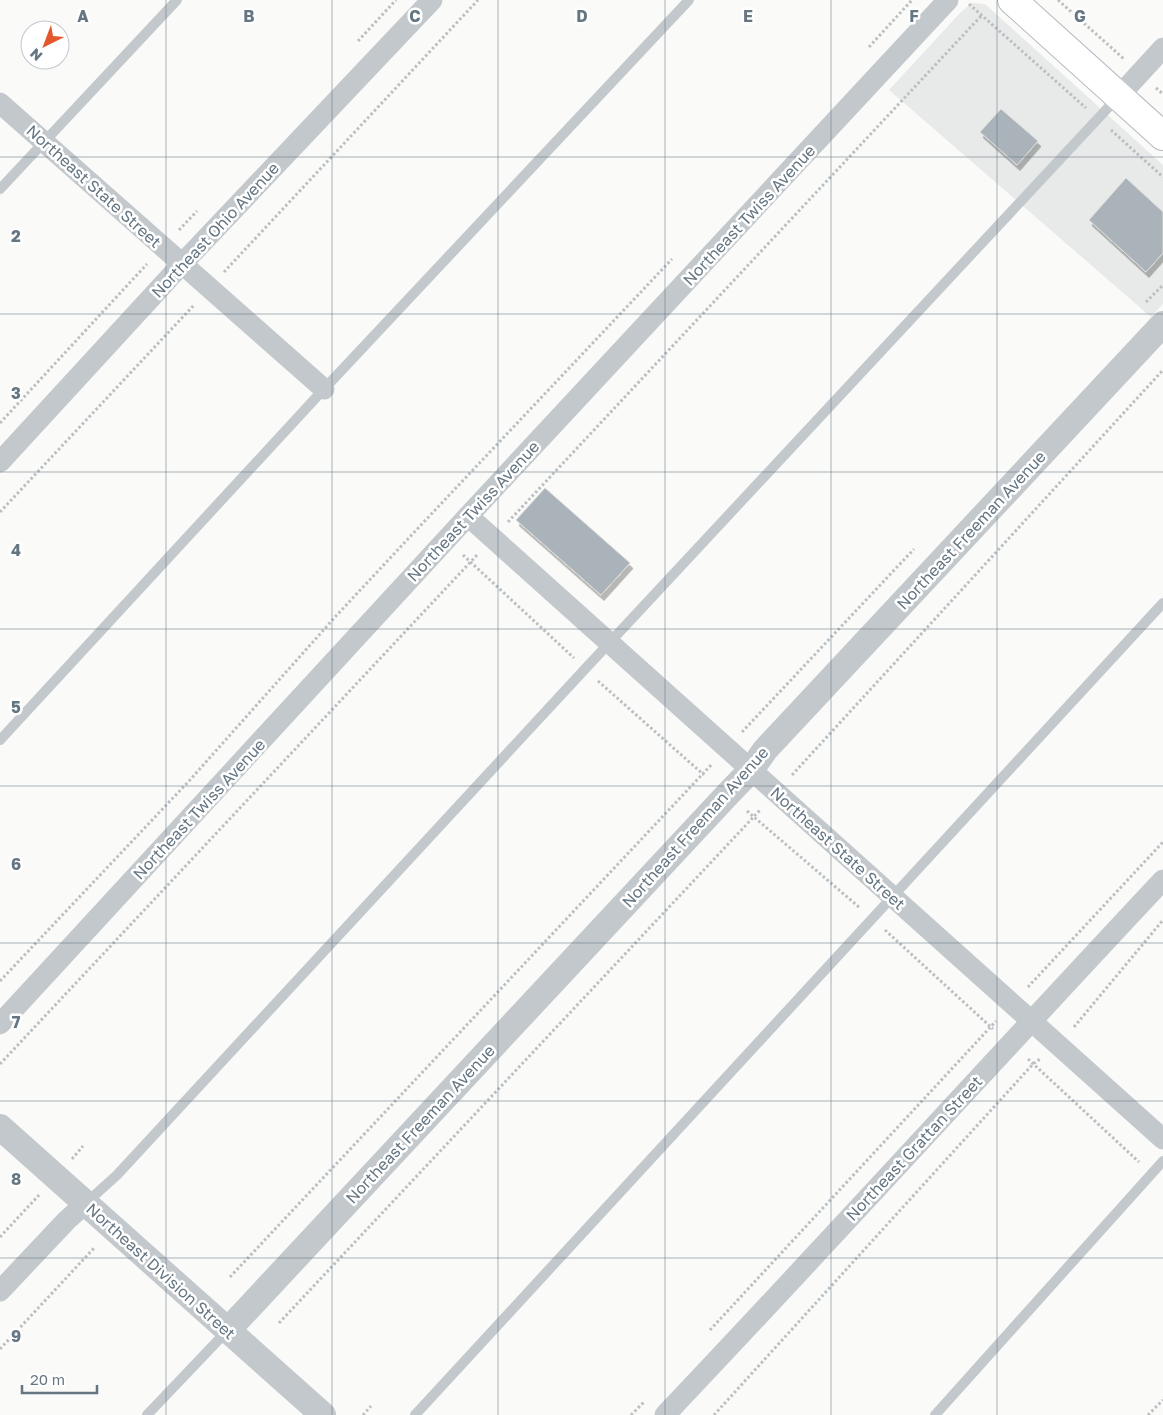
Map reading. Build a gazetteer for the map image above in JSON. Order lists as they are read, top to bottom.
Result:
{
  "streets": {
    "street": [
      "Northeast State Street",
      "Northeast Twiss Avenue",
      "Northeast Ohio Avenue",
      "Northeast Freeman Avenue",
      "Northeast Grattan Street",
      "Northeast Division Street"
    ]
  },
  "crossings": [
    ["Northeast State Street", "Northeast Twiss Avenue"],
    ["Northeast State Street", "Northeast Ohio Avenue"],
    ["Northeast State Street", "Northeast Freeman Avenue"],
    ["Northeast State Street", "Northeast Grattan Street"],
    ["Northeast Freeman Avenue", "Northeast Division Street"]
  ],
  "scale_bar": "20 m",
  "north": "bottom left",
  "grid": {
    "columns": [
      "A",
      "B",
      "C",
      "D",
      "E",
      "F",
      "G"
    ],
    "rows": [
      "2",
      "3",
      "4",
      "5",
      "6",
      "7",
      "8",
      "9"
    ]
  }
}
